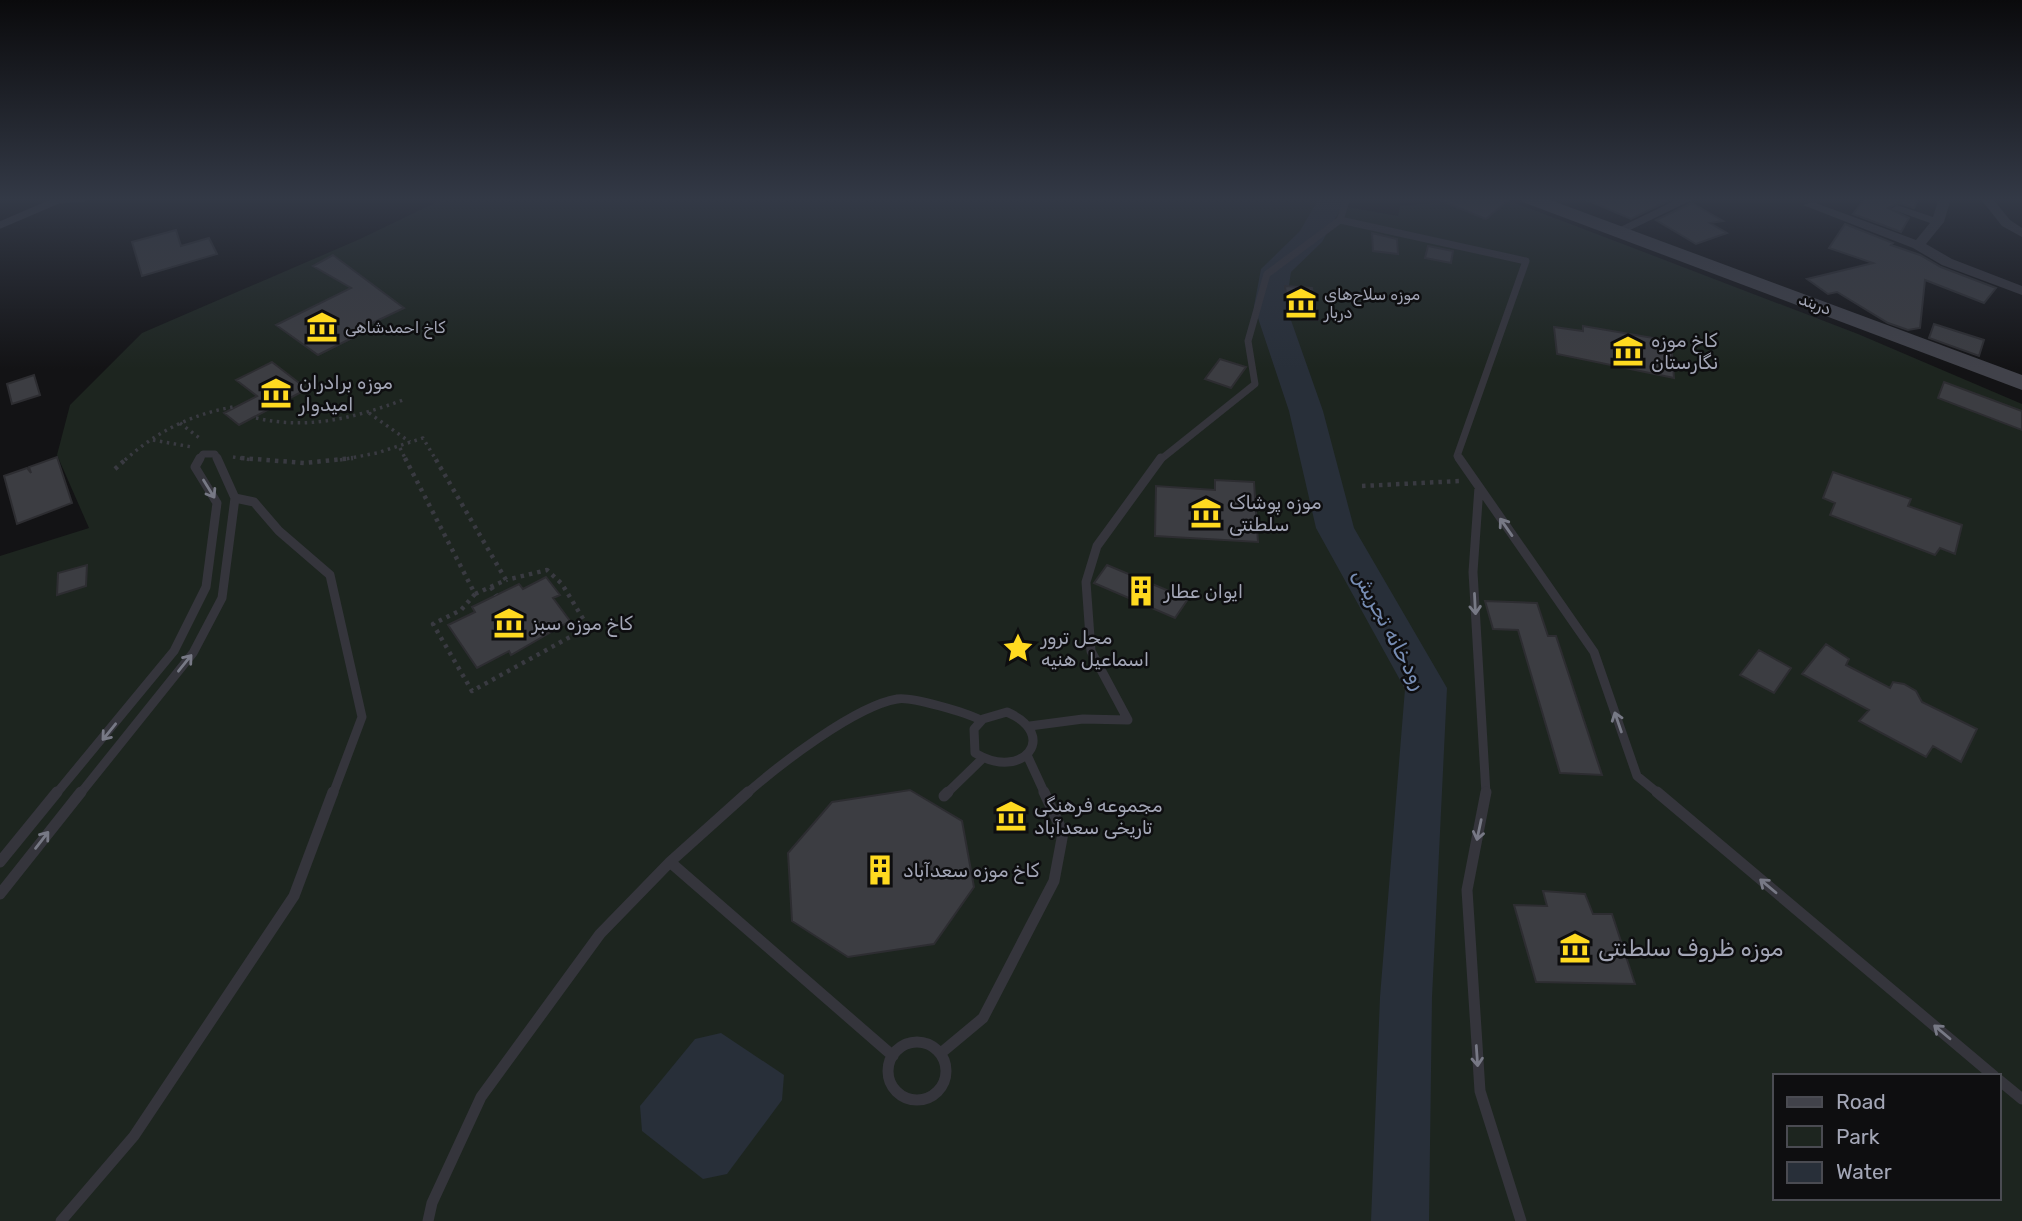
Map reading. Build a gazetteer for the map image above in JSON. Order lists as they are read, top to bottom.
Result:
{
  "streets": {
    "main road": ["دربند"]
  },
  "water": ["رودخانه تجریش"],
  "places": {
    "museum": [
      "موزه سلاح‌های دربار",
      "کاخ احمدشاهی",
      "کاخ موزه نگارستان",
      "موزه برادران امیدوار",
      "موزه پوشاک سلطنتی",
      "کاخ موزه سبز",
      "مجموعه فرهنگی تاریخی سعدآباد",
      "موزه ظروف سلطنتی"
    ],
    "building": ["ایوان عطار", "کاخ موزه سعدآباد"],
    "place": ["محل ترور اسماعیل هنیه"]
  },
  "legend": ["Road", "Park", "Water"]
}
